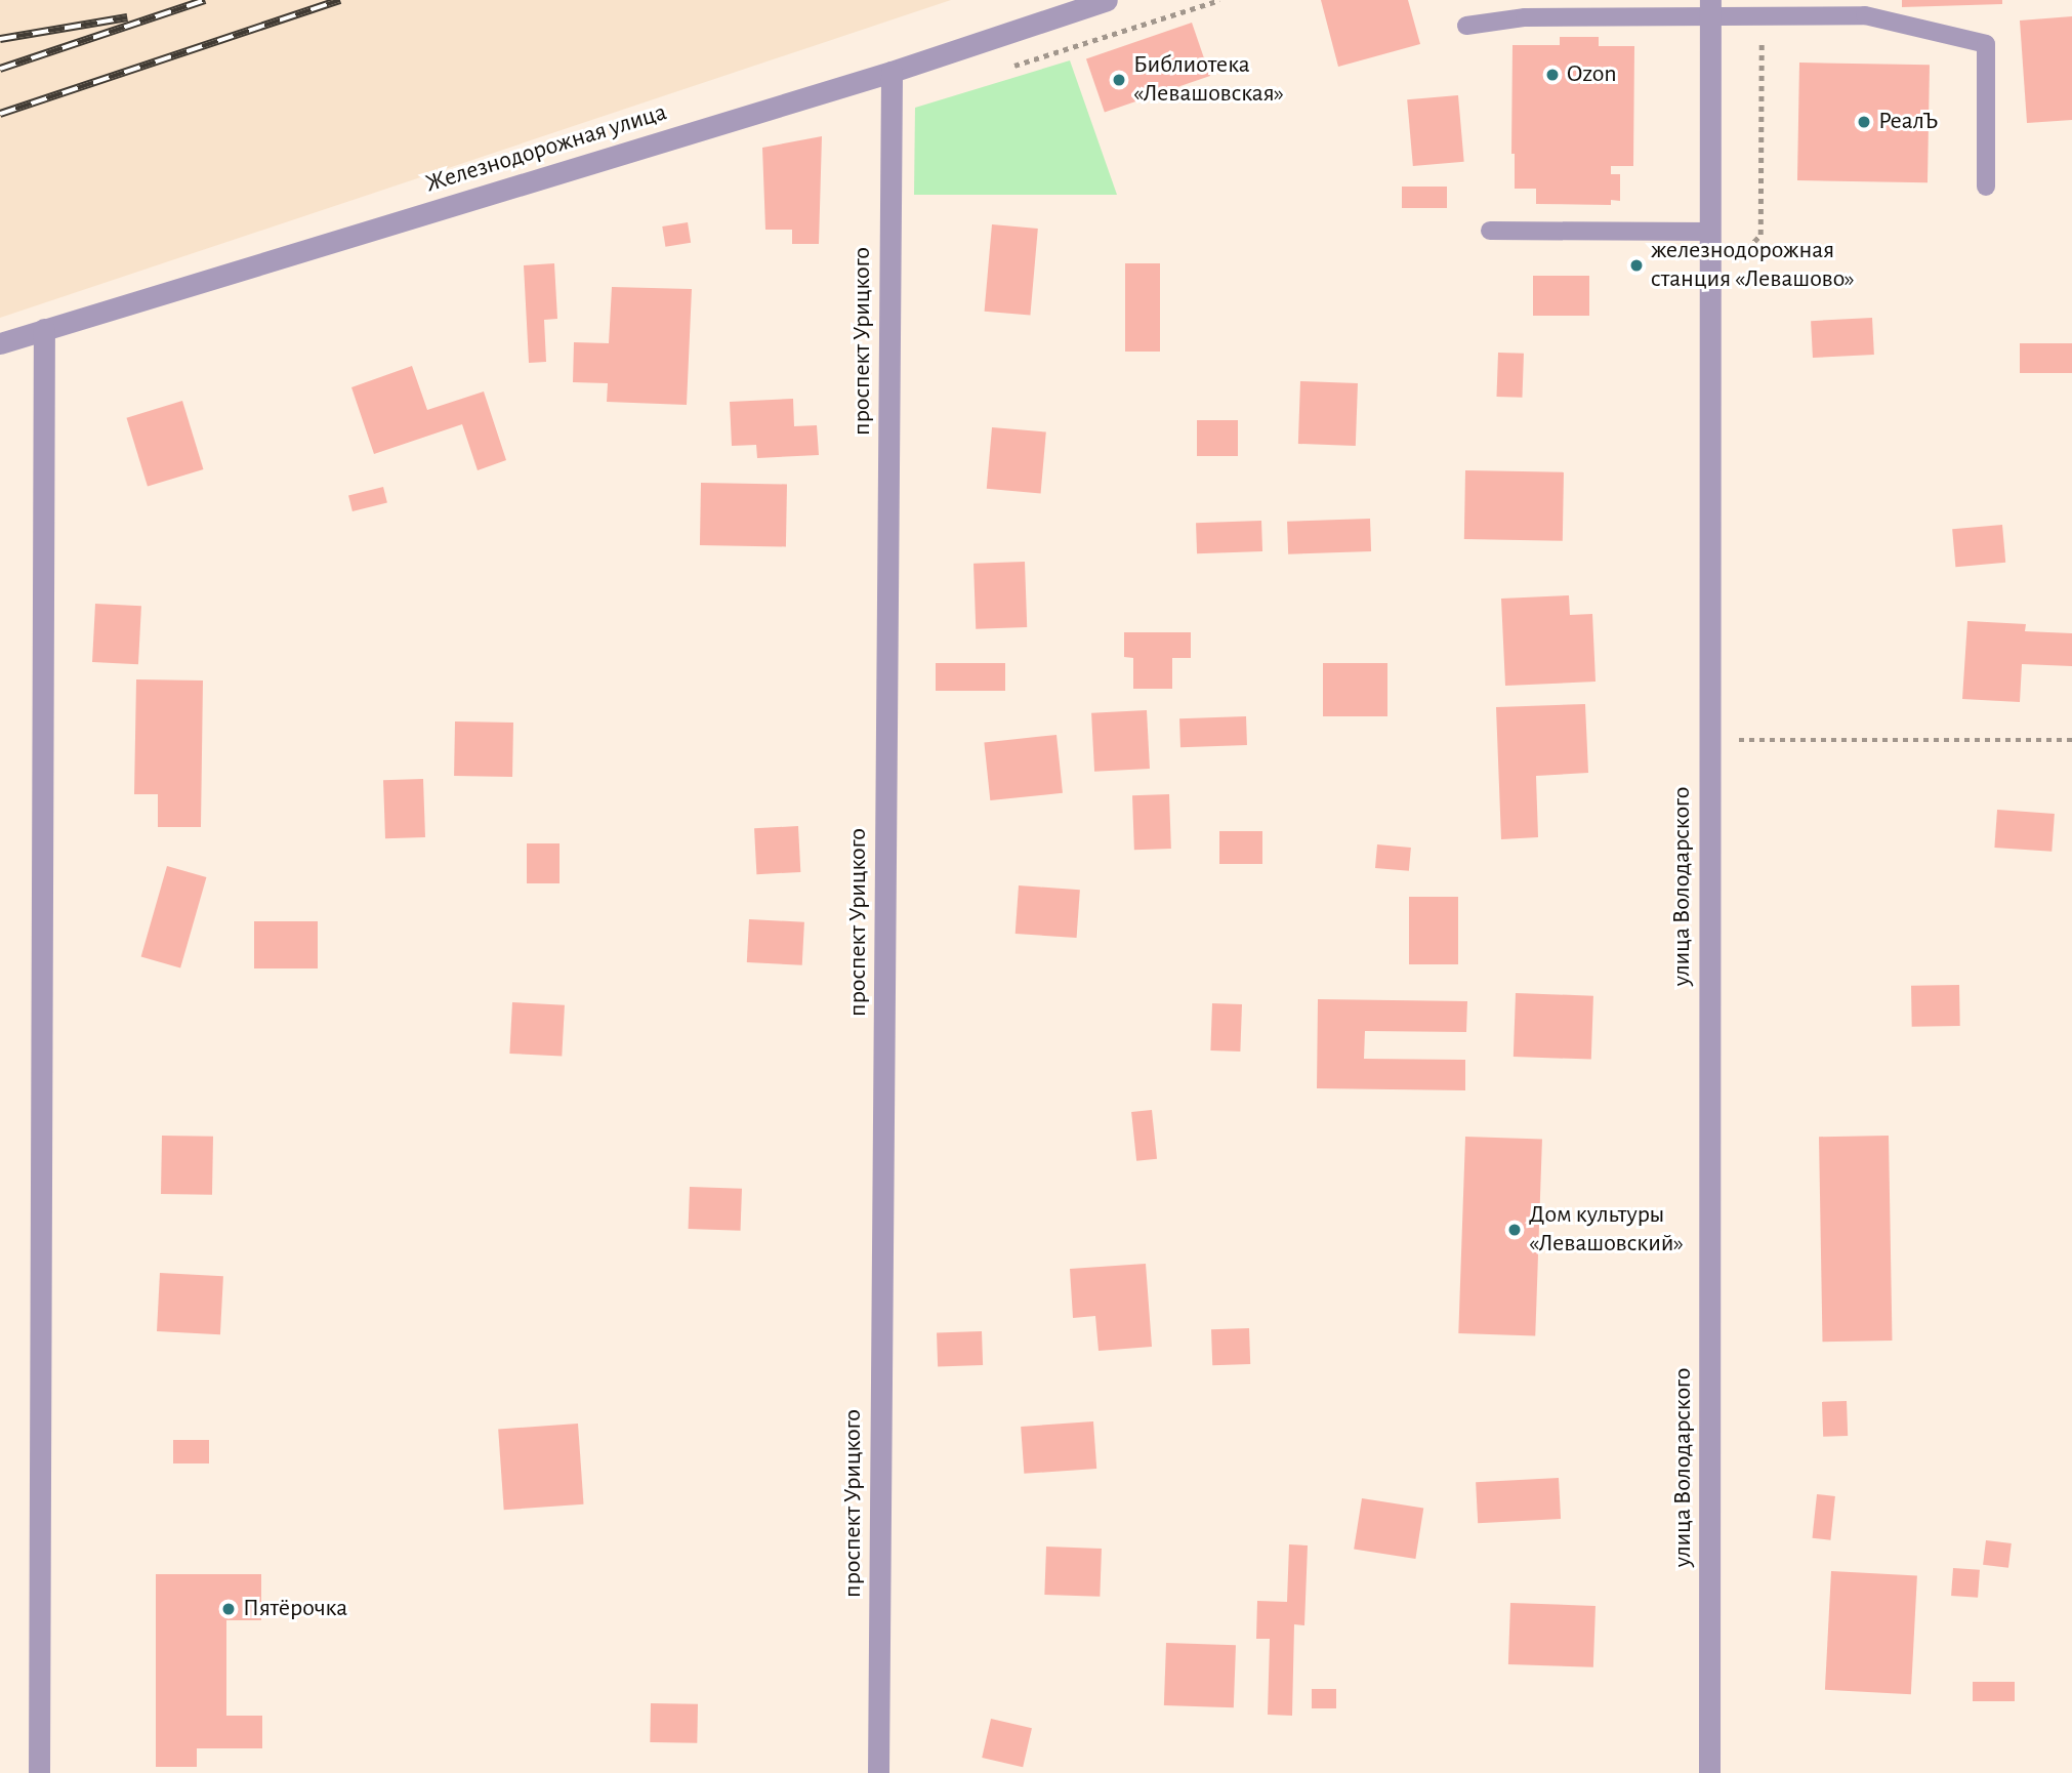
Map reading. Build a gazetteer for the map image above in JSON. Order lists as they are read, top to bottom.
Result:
{
  "streets": {
    "street": ["Железнодорожная улица", "проспект Урицкого", "улица Володарского"]
  },
  "crossings": [
    ["Железнодорожная улица", "проспект Урицкого"]
  ],
  "places": [
    "Ozon",
    "Библиотека «Левашовская»",
    "РеалЪ",
    "железнодорожная станция «Левашово»",
    "Дом культуры «Левашовский»",
    "Пятёрочка"
  ]
}
